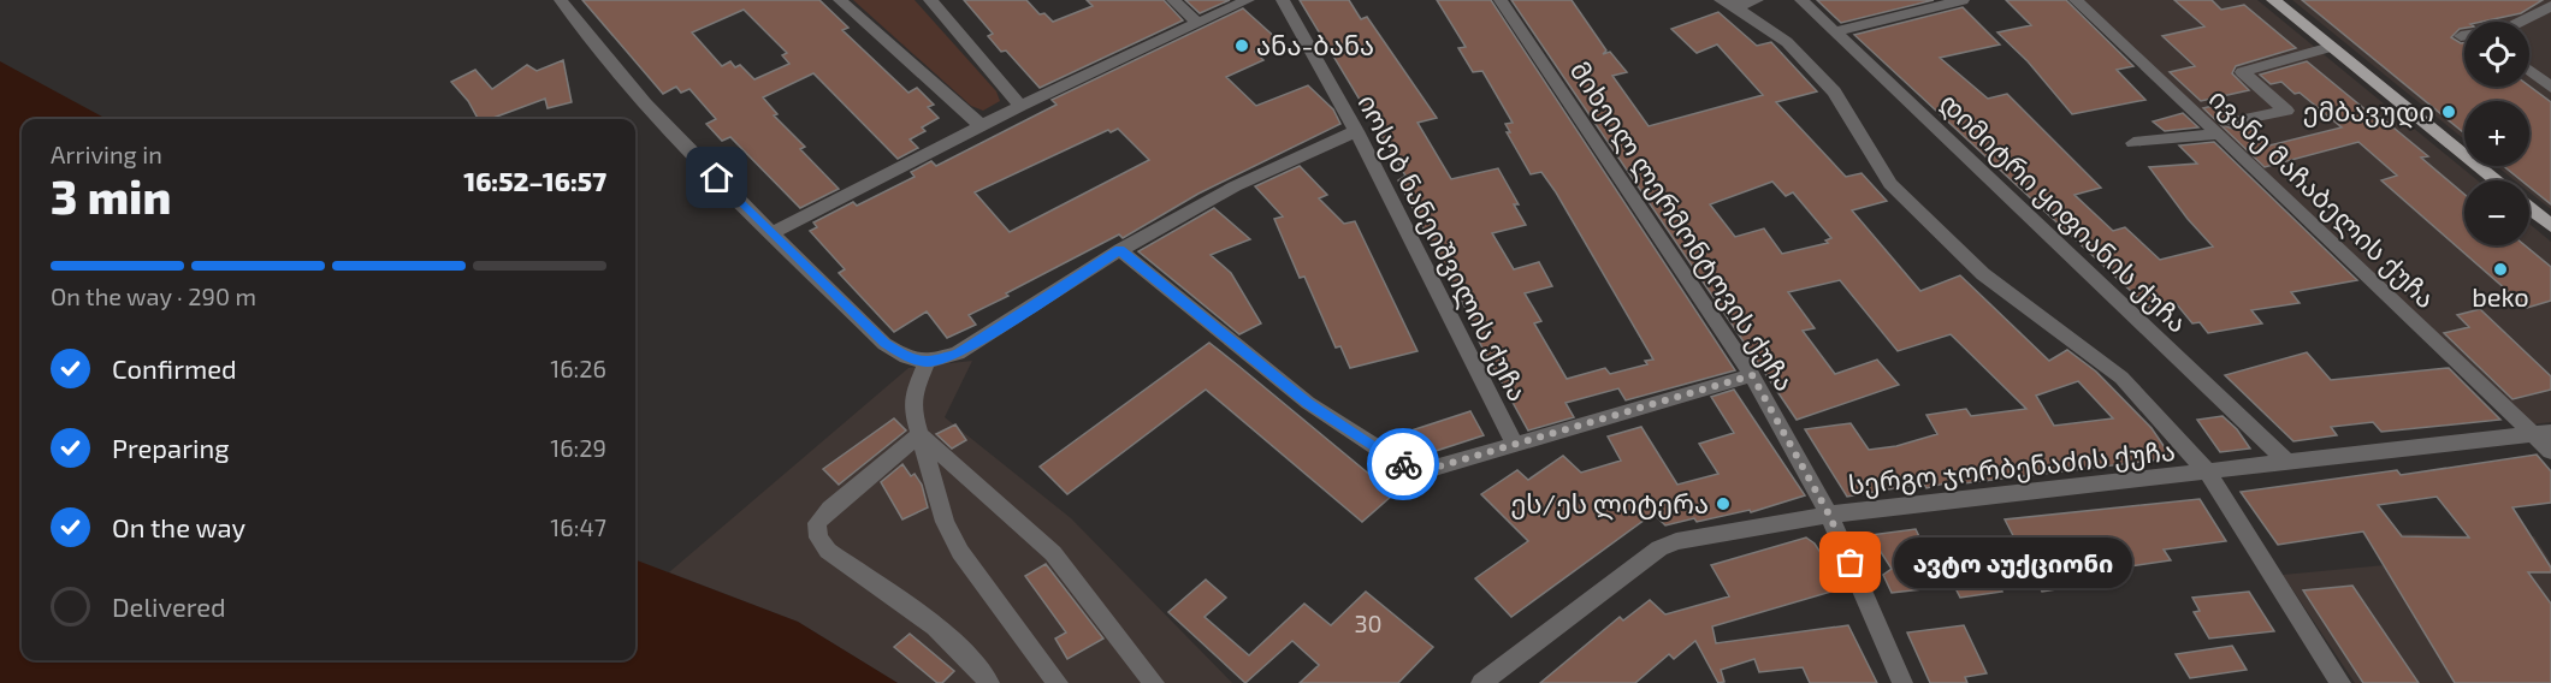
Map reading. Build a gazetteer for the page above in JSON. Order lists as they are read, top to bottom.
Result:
{
  "streets": {
    "street": [
      "ივანე მაჩაბელის ქუჩა",
      "დიმიტრი ყიფიანის ქუჩა",
      "მიხეილ ლერმონტოვის ქუჩა",
      "იოსებ ნანეიშვილის ქუჩა",
      "სერგო ჯორბენაძის ქუჩა"
    ]
  },
  "crossings": [
    ["ივანე მაჩაბელის ქუჩა", "სერგო ჯორბენაძის ქუჩა"],
    ["დიმიტრი ყიფიანის ქუჩა", "სერგო ჯორბენაძის ქუჩა"],
    ["მიხეილ ლერმონტოვის ქუჩა", "სერგო ჯორბენაძის ქუჩა"]
  ],
  "places": [
    "ანა-ბანა",
    "ემბავუდი",
    "beko",
    "ეს/ეს ლიტერა",
    "ავტო აუქციონი"
  ],
  "house_numbers": ["30"],
  "page": {
    "map_buttons": ["+", "−"],
    "heading": ["3 min", "Arriving in", "16:52–16:57"],
    "bar": "On the way · 290 m",
    "list": [
      ["Confirmed", "16:26"],
      ["Preparing", "16:29"],
      ["On the way", "16:47"],
      "Delivered"
    ],
    "bubble": "ავტო აუქციონი"
  }
}
